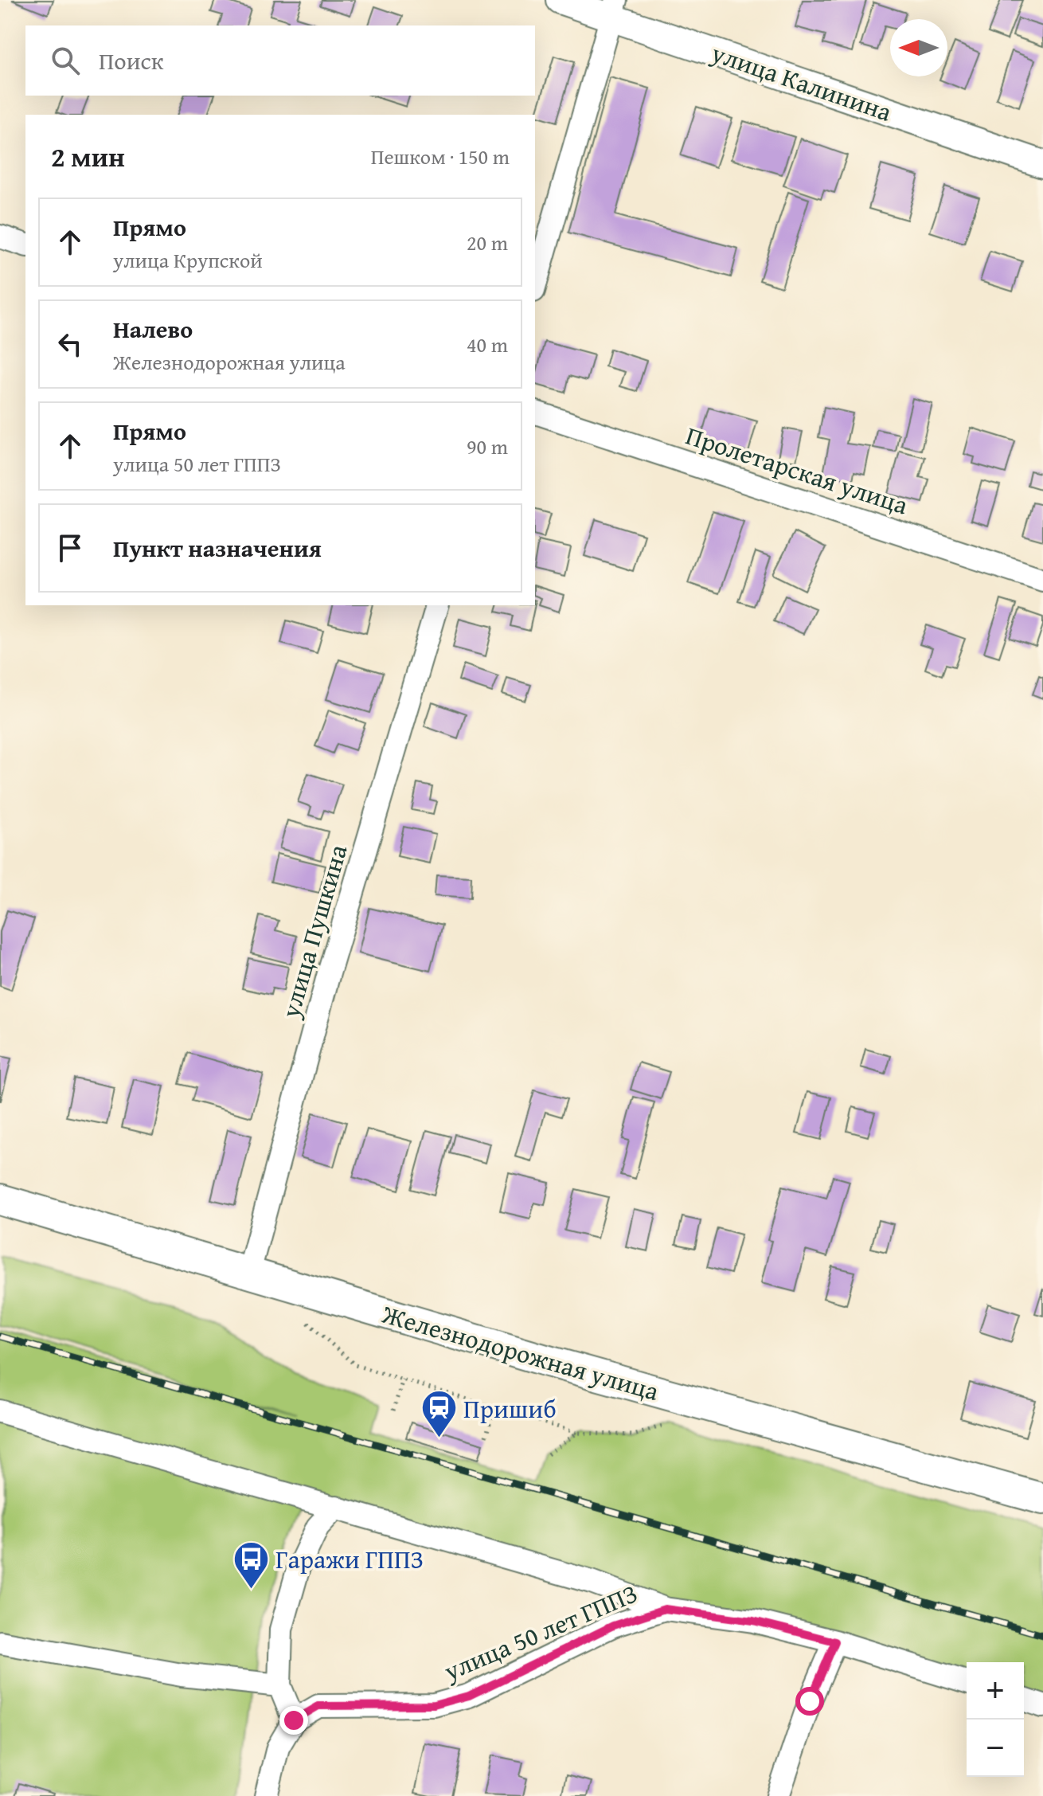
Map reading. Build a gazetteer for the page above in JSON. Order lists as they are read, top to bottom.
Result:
{
  "streets": {
    "main road": ["Железнодорожная улица"],
    "street": [
      "улица Калинина",
      "Пролетарская улица",
      "улица Пушкина",
      "улица 50 лет ГППЗ"
    ]
  },
  "crossings": [
    ["улица Пушкина", "Железнодорожная улица"]
  ],
  "places": {
    "station": ["Пришиб"],
    "bus stop": ["Гаражи ГППЗ"]
  },
  "north": "left",
  "page": {
    "search": "Поиск",
    "heading": ["2 мин", "Пешком · 150 m"],
    "list": [
      ["Прямо", "улица Крупской", "20 m"],
      ["Налево", "Железнодорожная улица", "40 m"],
      ["Прямо", "улица 50 лет ГППЗ", "90 m"],
      "Пункт назначения"
    ],
    "map_buttons": ["+", "−"]
  }
}
